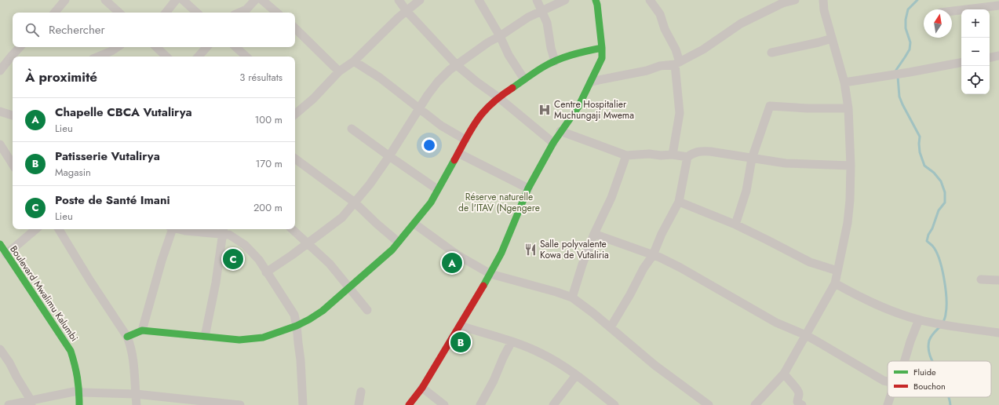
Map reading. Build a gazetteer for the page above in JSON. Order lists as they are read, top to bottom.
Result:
{
  "streets": {
    "street": ["Boulevard Mwalimu Kalumbi"]
  },
  "parks": ["Réserve naturelle de l'ITAV (Ngengere"],
  "places": {
    "hospital": ["Centre Hospitalier Muchungaji Mwema"],
    "restaurant": ["Salle polyvalente Kowa de Vutaliria"]
  },
  "legend": ["Fluide", "Bouchon"],
  "north": "top",
  "page": {
    "map_buttons": ["+", "−"],
    "search": "Rechercher",
    "heading": ["À proximité", "3 résultats"],
    "list": [
      {
        "mark": "A",
        "name": "Chapelle CBCA Vutalirya",
        "note": "Lieu",
        "value": "100 m"
      },
      {
        "mark": "B",
        "name": "Patisserie Vutalirya",
        "note": "Magasin",
        "value": "170 m"
      },
      {
        "mark": "C",
        "name": "Poste de Santé Imani",
        "note": "Lieu",
        "value": "200 m"
      }
    ],
    "pins": ["C", "A", "B"]
  }
}
